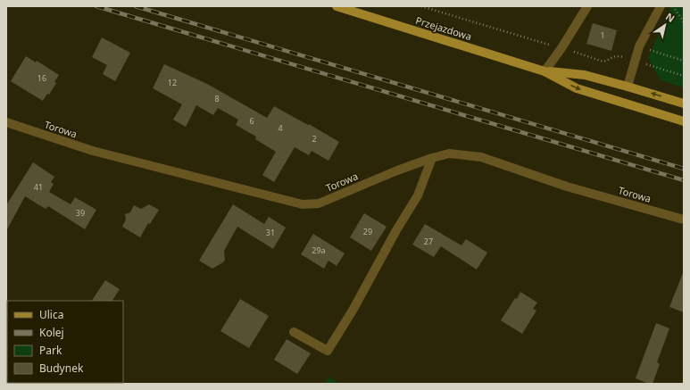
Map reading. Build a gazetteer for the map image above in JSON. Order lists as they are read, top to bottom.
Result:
{
  "streets": {
    "main road": ["Przejazdowa"],
    "street": ["Torowa"]
  },
  "house_numbers": [
    "1",
    "16",
    "12",
    "8",
    "6",
    "4",
    "2",
    "41",
    "39",
    "29",
    "31",
    "27",
    "29a"
  ],
  "legend": [
    "Ulica",
    "Kolej",
    "Park",
    "Budynek"
  ],
  "north": "top right"
}
